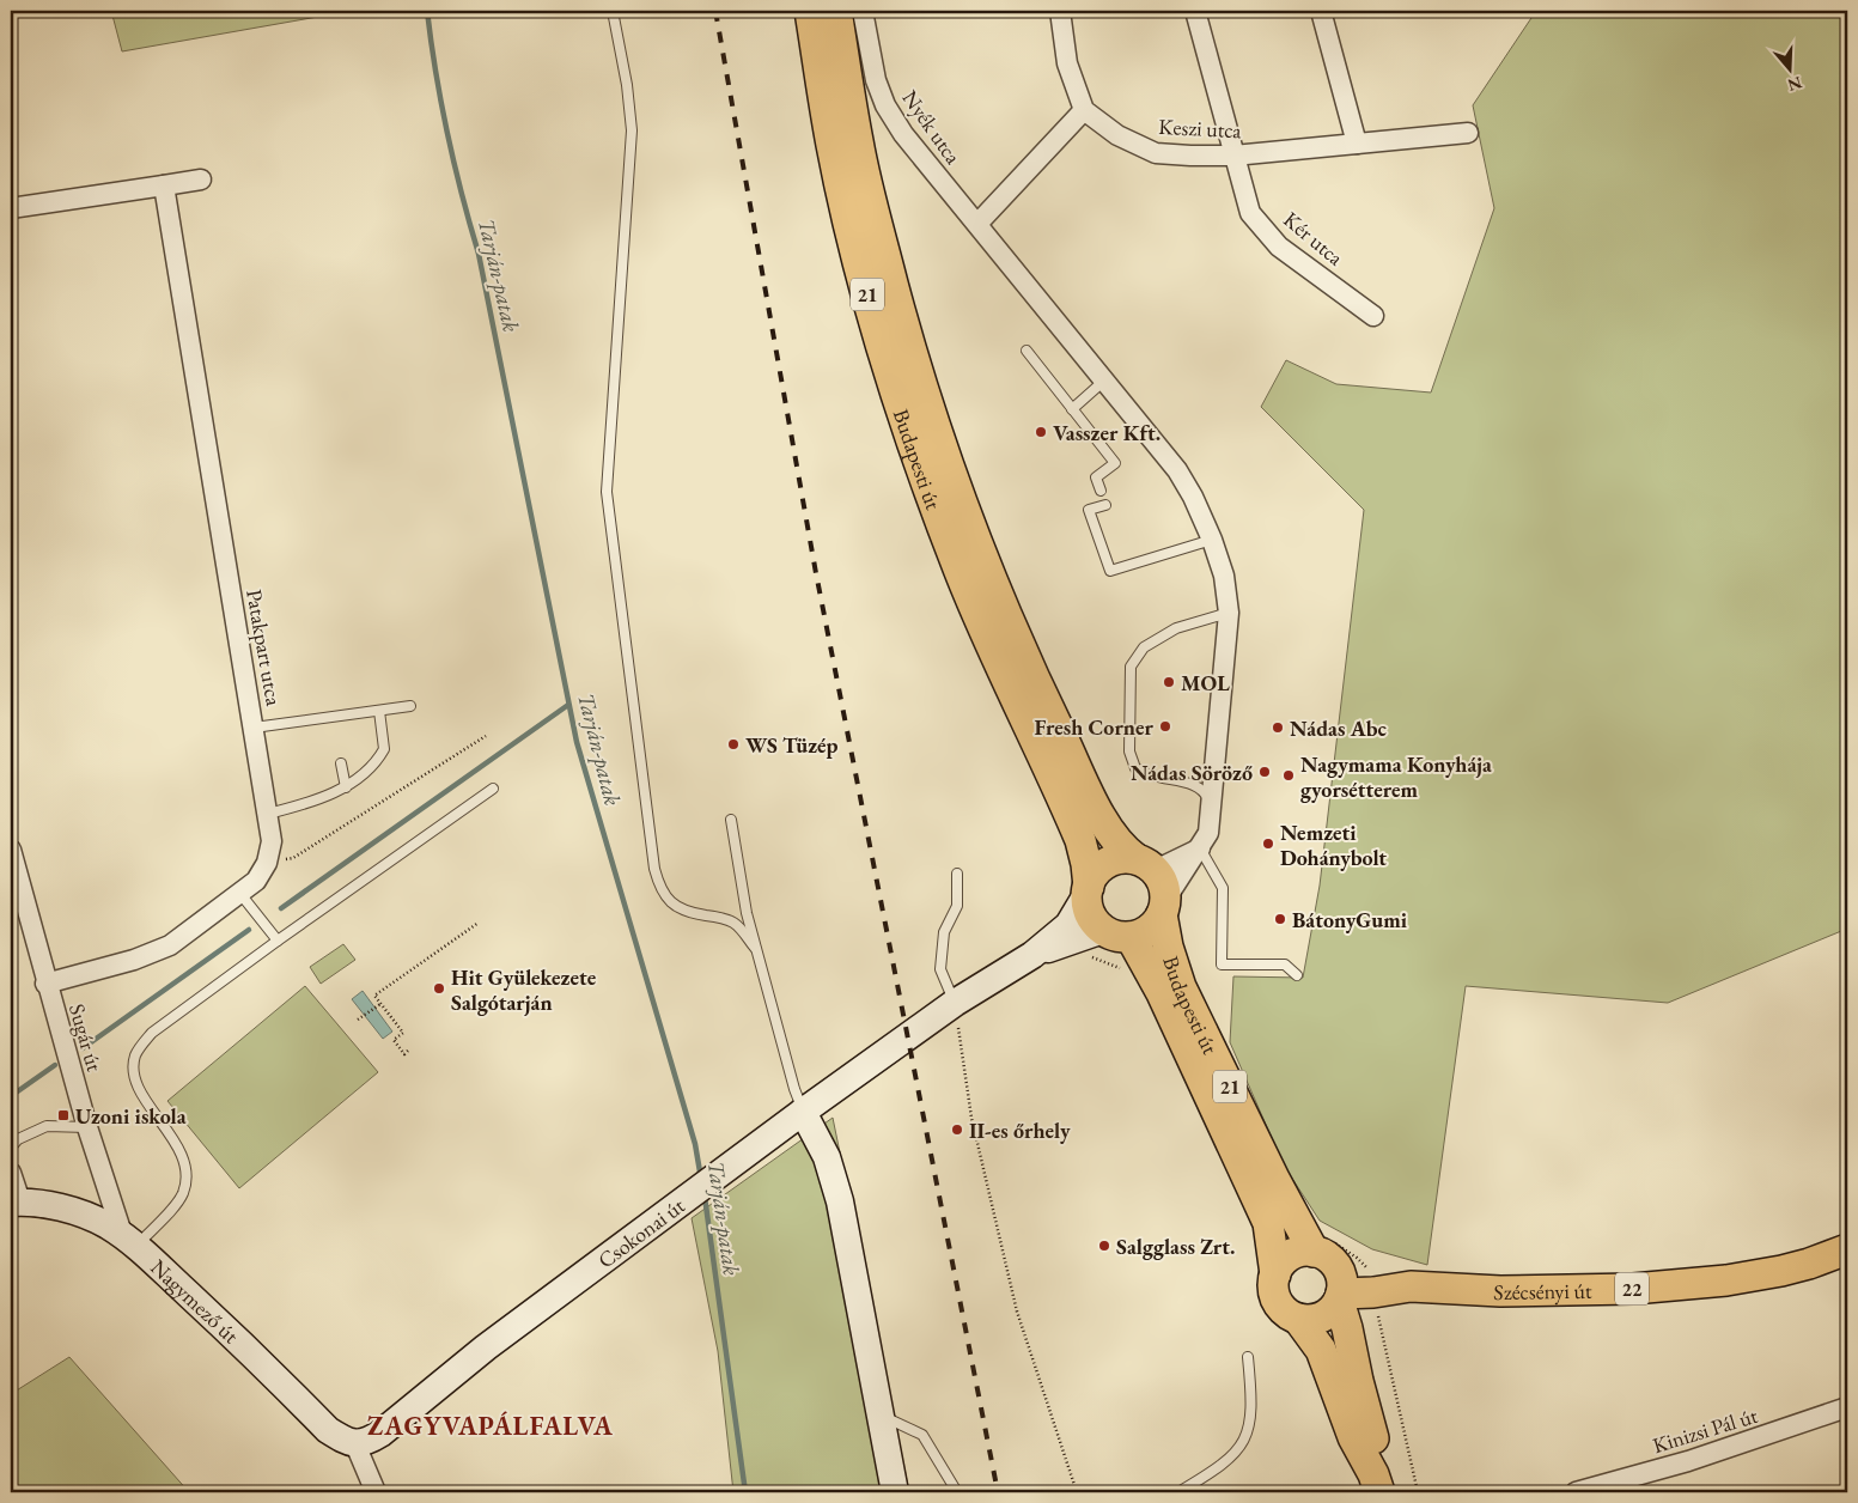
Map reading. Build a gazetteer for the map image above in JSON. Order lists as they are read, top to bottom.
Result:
{
  "streets": {
    "main road": [
      "21",
      "Budapesti út",
      "Csokonai út",
      "22",
      "Szécsényi út",
      "Nagymező út"
    ],
    "street": [
      "Nyék utca",
      "Keszi utca",
      "Kér utca",
      "Patakpart utca",
      "Sugár út",
      "Kinizsi Pál út"
    ]
  },
  "crossings": [
    ["Keszi utca", "Kér utca"],
    ["21", "Budapesti út"],
    ["21", "Szécsényi út"],
    ["Budapesti út", "Szécsényi út"],
    ["Patakpart utca", "Sugár út"],
    ["Sugár út", "Nagymező út"],
    ["Csokonai út", "Nagymező út"]
  ],
  "districts": ["ZAGYVAPÁLFALVA"],
  "water": ["Tarján-patak"],
  "places": {
    "other": [
      "Vasszer Kft.",
      "MOL",
      "Fresh Corner",
      "Nádas Abc",
      "WS Tüzép",
      "Nádas Söröző",
      "Nagymama Konyhája gyorsétterem",
      "Nemzeti Dohánybolt",
      "BátonyGumi",
      "Hit Gyülekezete Salgótarján",
      "II-es őrhely",
      "Salgglass Zrt."
    ],
    "transit": ["Uzoni iskola"]
  },
  "north": "bottom"
}
